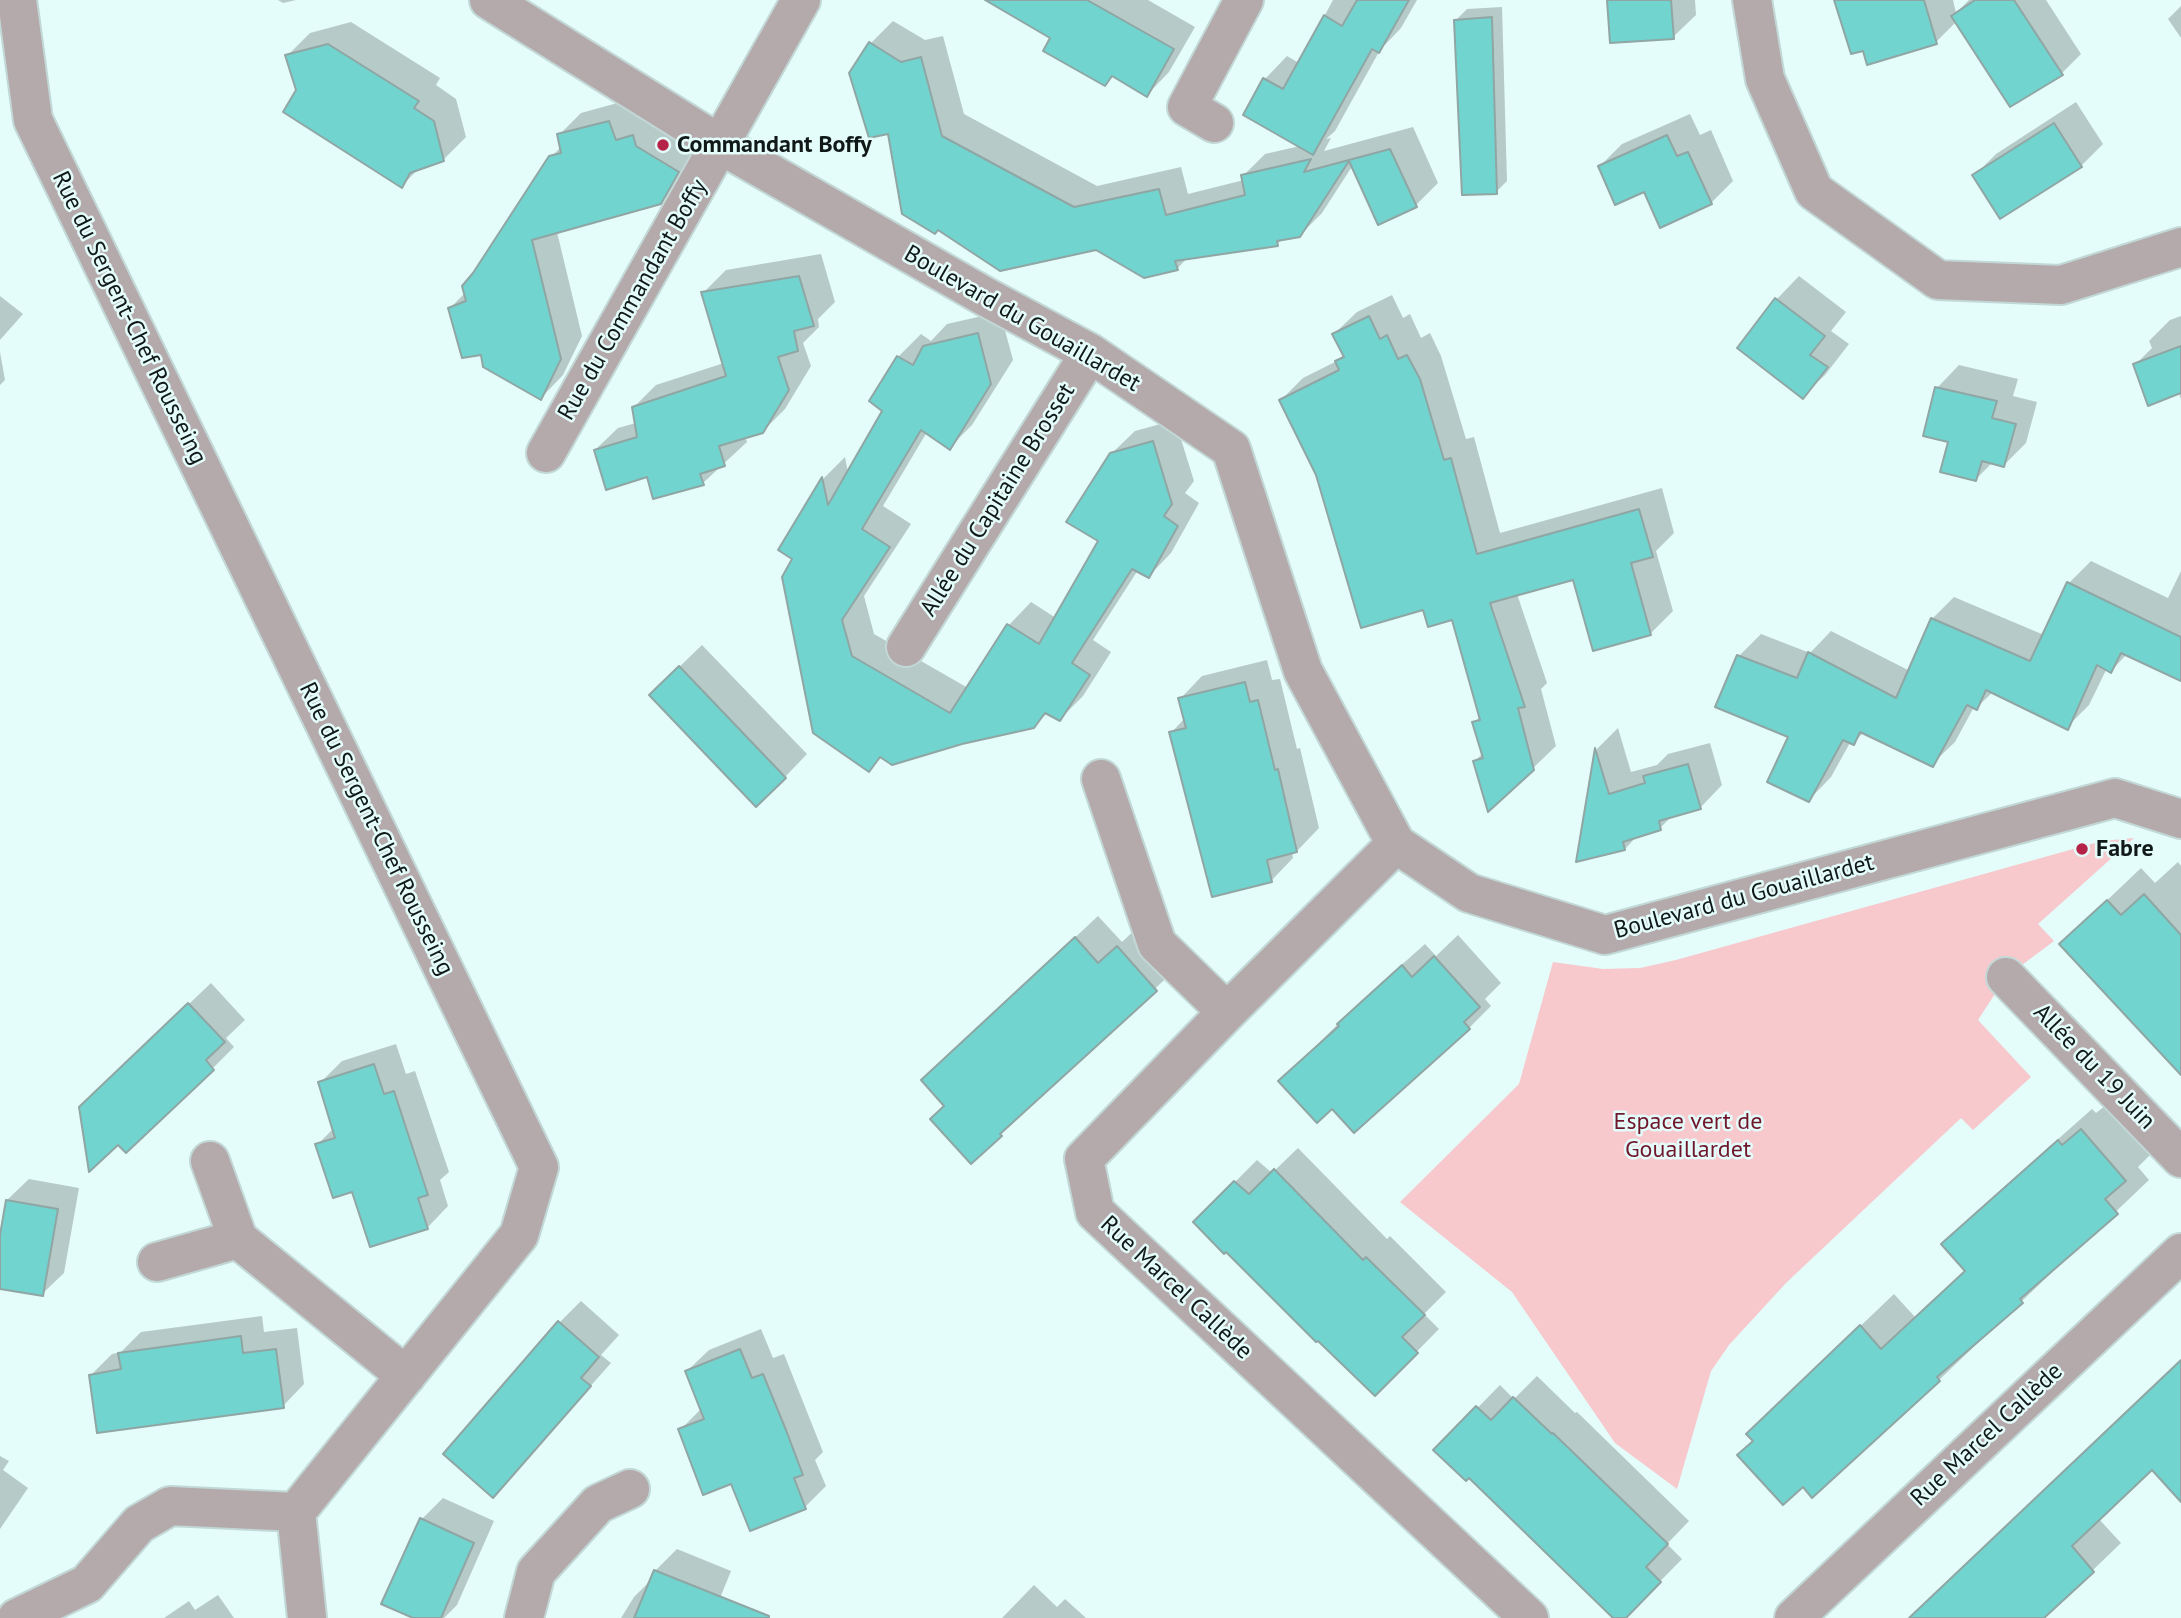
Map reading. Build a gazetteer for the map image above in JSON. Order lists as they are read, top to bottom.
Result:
{
  "streets": {
    "street": [
      "Rue du Commandant Boffy",
      "Rue du Sergent-Chef Rousseing",
      "Boulevard du Gouaillardet",
      "Allée du Capitaine Brosset",
      "Allée du 19 Juin",
      "Rue Marcel Callède"
    ]
  },
  "crossings": [
    ["Rue du Commandant Boffy", "Boulevard du Gouaillardet"],
    ["Boulevard du Gouaillardet", "Allée du Capitaine Brosset"],
    ["Boulevard du Gouaillardet", "Rue Marcel Callède"]
  ],
  "parks": ["Espace vert de Gouaillardet"],
  "places": ["Commandant Boffy", "Fabre"]
}
